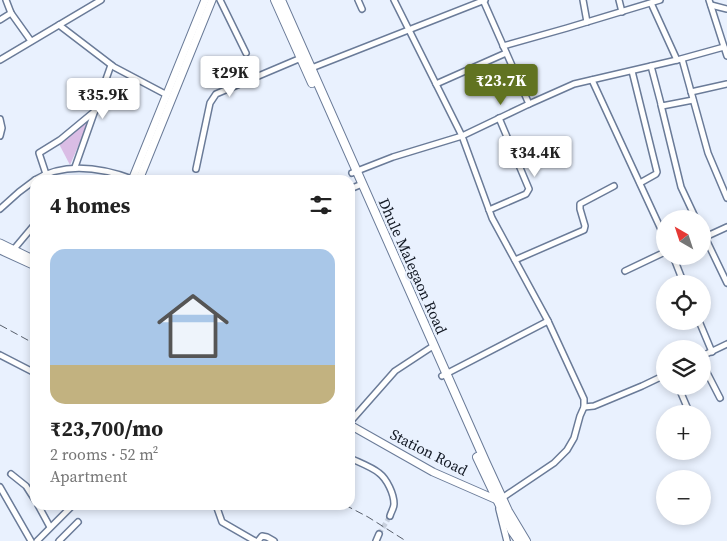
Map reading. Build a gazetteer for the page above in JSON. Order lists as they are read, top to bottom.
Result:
{
  "streets": {
    "main road": ["Dhule Malegaon Road", "Station Road"]
  },
  "crossings": [
    ["Dhule Malegaon Road", "Station Road"]
  ],
  "north": "top left",
  "page": {
    "price": [
      "₹29K",
      "₹23.7K",
      "₹35.9K",
      "₹34.4K"
    ],
    "heading": "4 homes",
    "map_buttons": ["+", "−"],
    "list": [
      {
        "name": "₹23,700/mo",
        "note": "2 rooms · 52 m² · Apartment"
      }
    ]
  }
}
